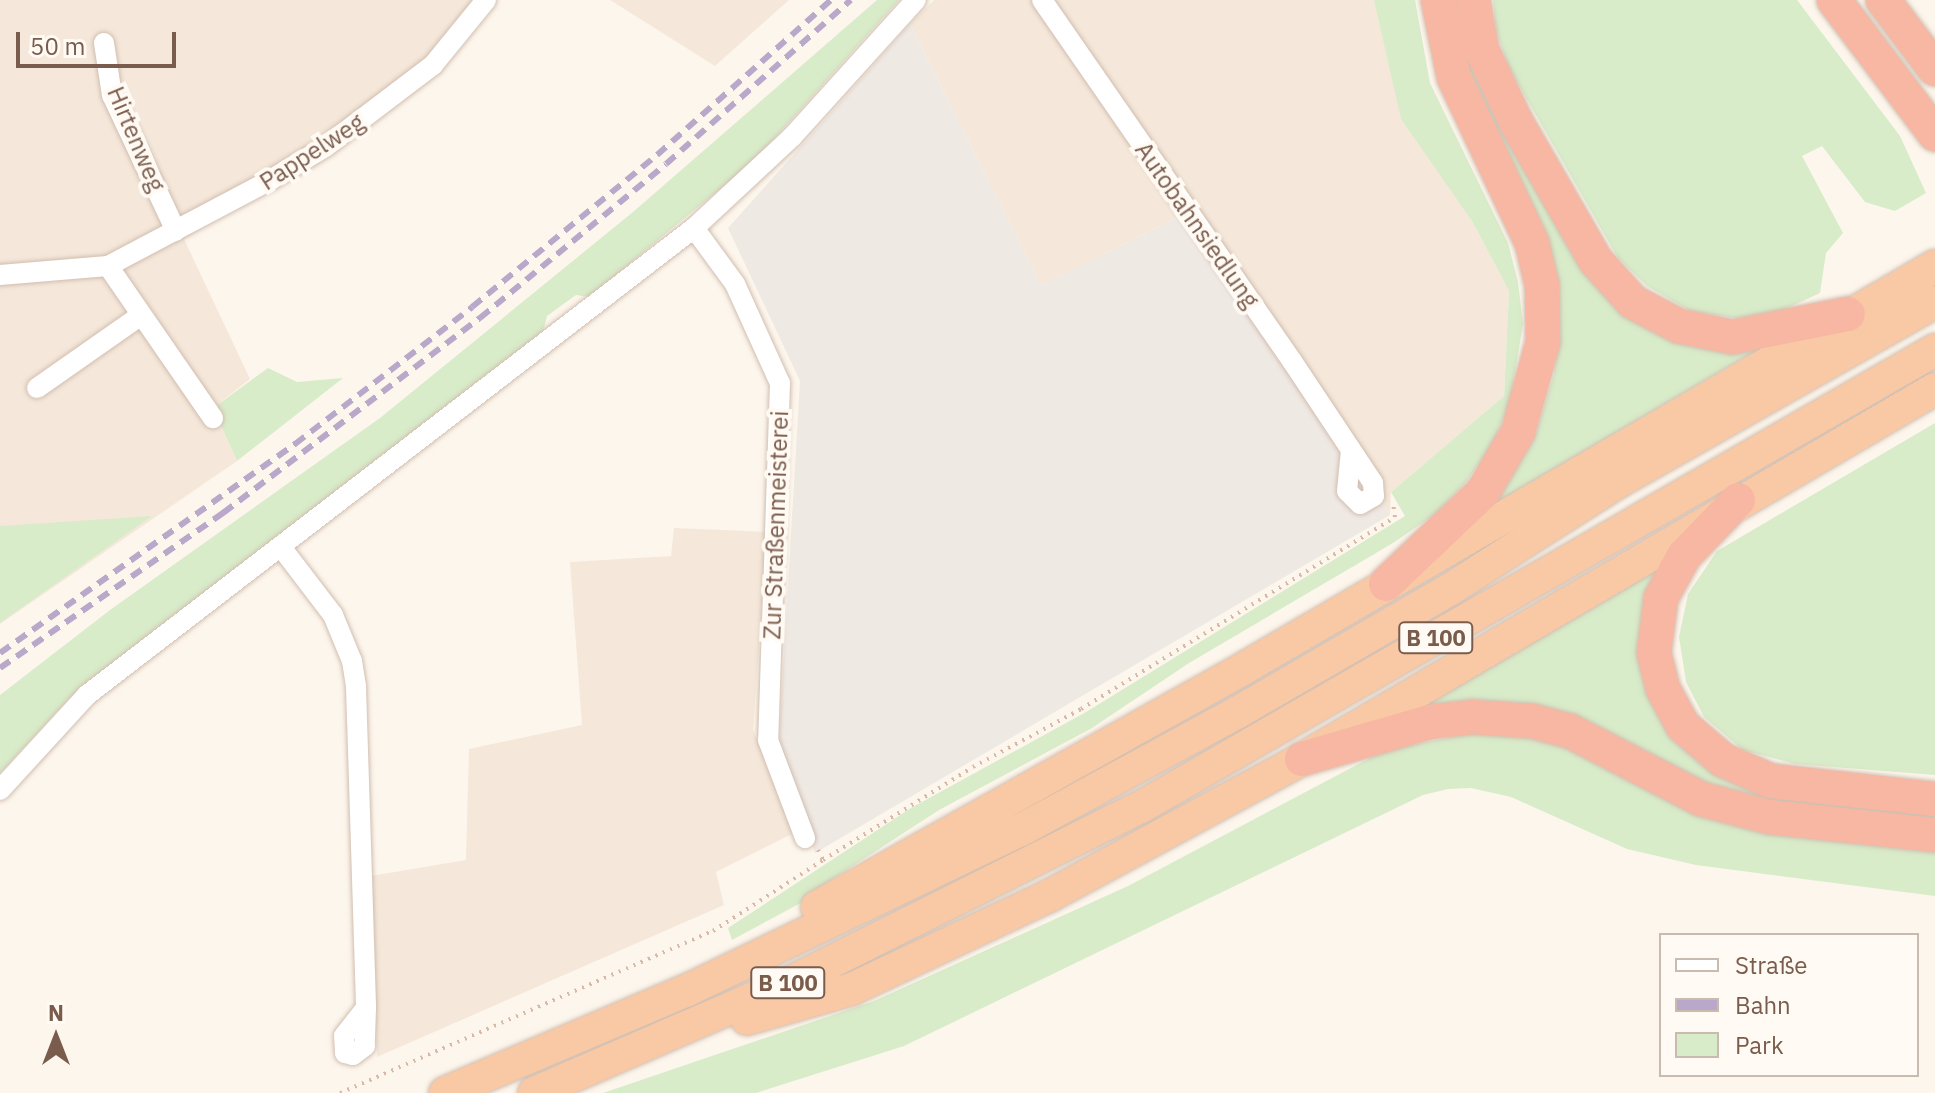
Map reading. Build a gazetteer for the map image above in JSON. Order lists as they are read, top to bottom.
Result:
{
  "streets": {
    "highway": ["B 100"],
    "street": [
      "Hirtenweg",
      "Pappelweg",
      "Autobahnsiedlung",
      "Zur Straßenmeisterei"
    ]
  },
  "crossings": [
    ["Hirtenweg", "Pappelweg"]
  ],
  "legend": ["Straße", "Bahn", "Park"],
  "scale_bar": "50 m",
  "north": "top"
}
